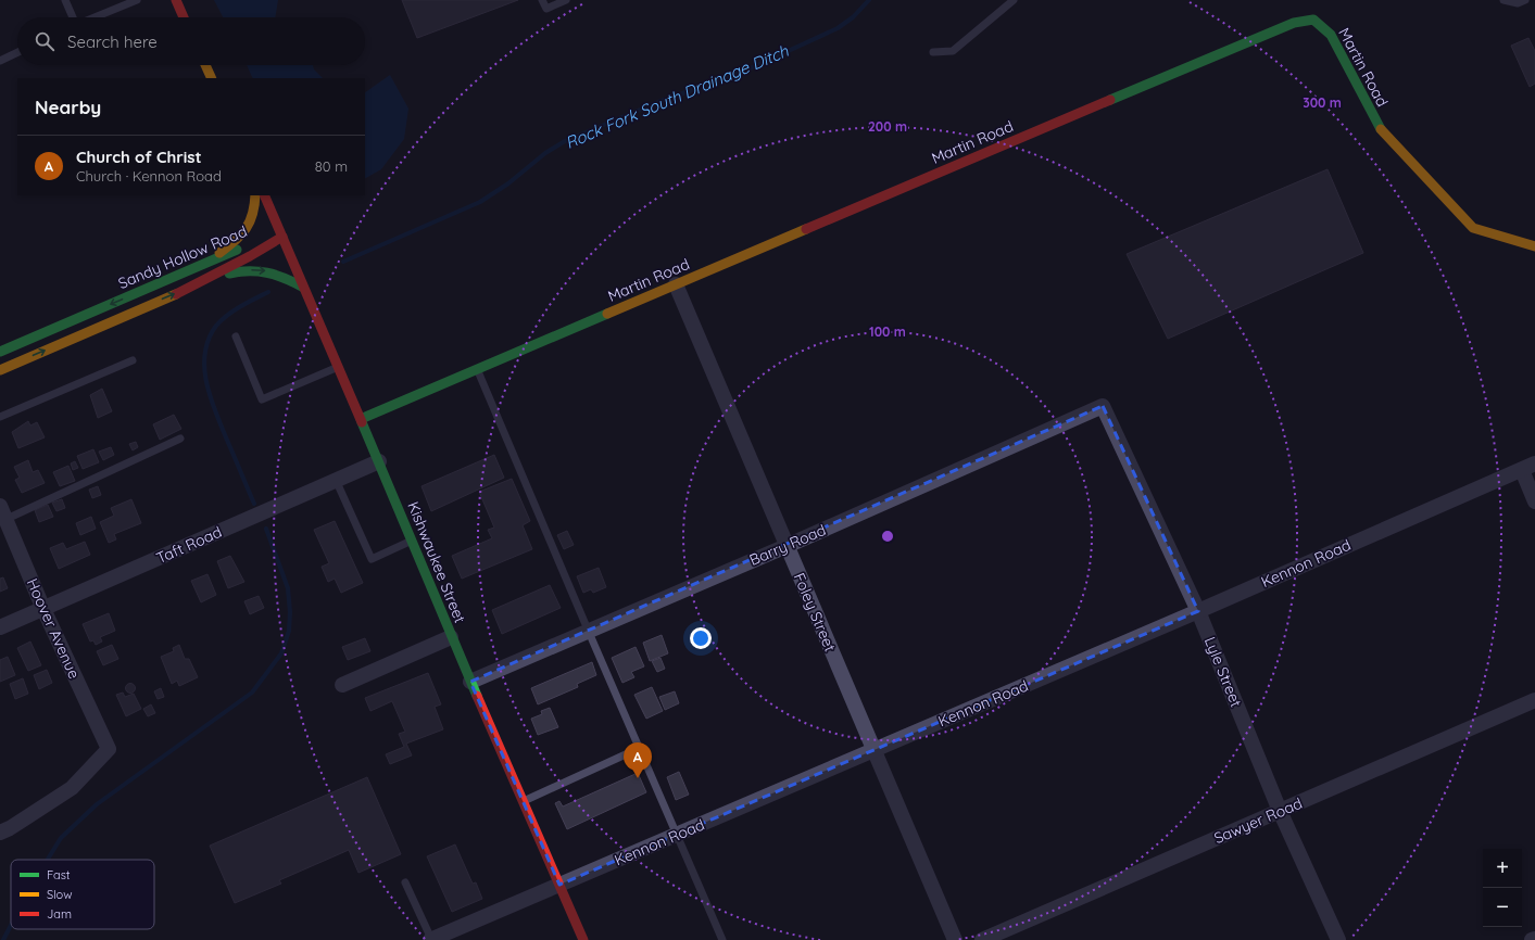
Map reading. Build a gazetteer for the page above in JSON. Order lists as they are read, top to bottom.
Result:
{
  "streets": {
    "street": [
      "Martin Road",
      "Sandy Hollow Road",
      "Taft Road",
      "Barry Road",
      "Kishwaukee Street",
      "Kennon Road",
      "Foley Street",
      "Hoover Avenue",
      "Lyle Street",
      "Sawyer Road"
    ]
  },
  "crossings": [
    ["Martin Road", "Kishwaukee Street"],
    ["Martin Road", "Foley Street"],
    ["Sandy Hollow Road", "Kishwaukee Street"],
    ["Taft Road", "Kishwaukee Street"],
    ["Taft Road", "Hoover Avenue"],
    ["Barry Road", "Kishwaukee Street"],
    ["Barry Road", "Foley Street"],
    ["Barry Road", "Lyle Street"],
    ["Kishwaukee Street", "Kennon Road"],
    ["Kennon Road", "Foley Street"],
    ["Kennon Road", "Lyle Street"],
    ["Lyle Street", "Sawyer Road"]
  ],
  "water": ["Rock Fork South Drainage Ditch"],
  "legend": ["Fast", "Slow", "Jam"],
  "page": {
    "search": "Search here",
    "heading": "Nearby",
    "list": [
      {
        "mark": "A",
        "name": "Church of Christ",
        "note": "Church · Kennon Road",
        "value": "80 m"
      }
    ],
    "pins": "A",
    "map_buttons": ["+", "−"]
  },
  "rings": ["300 m", "200 m", "100 m"]
}
